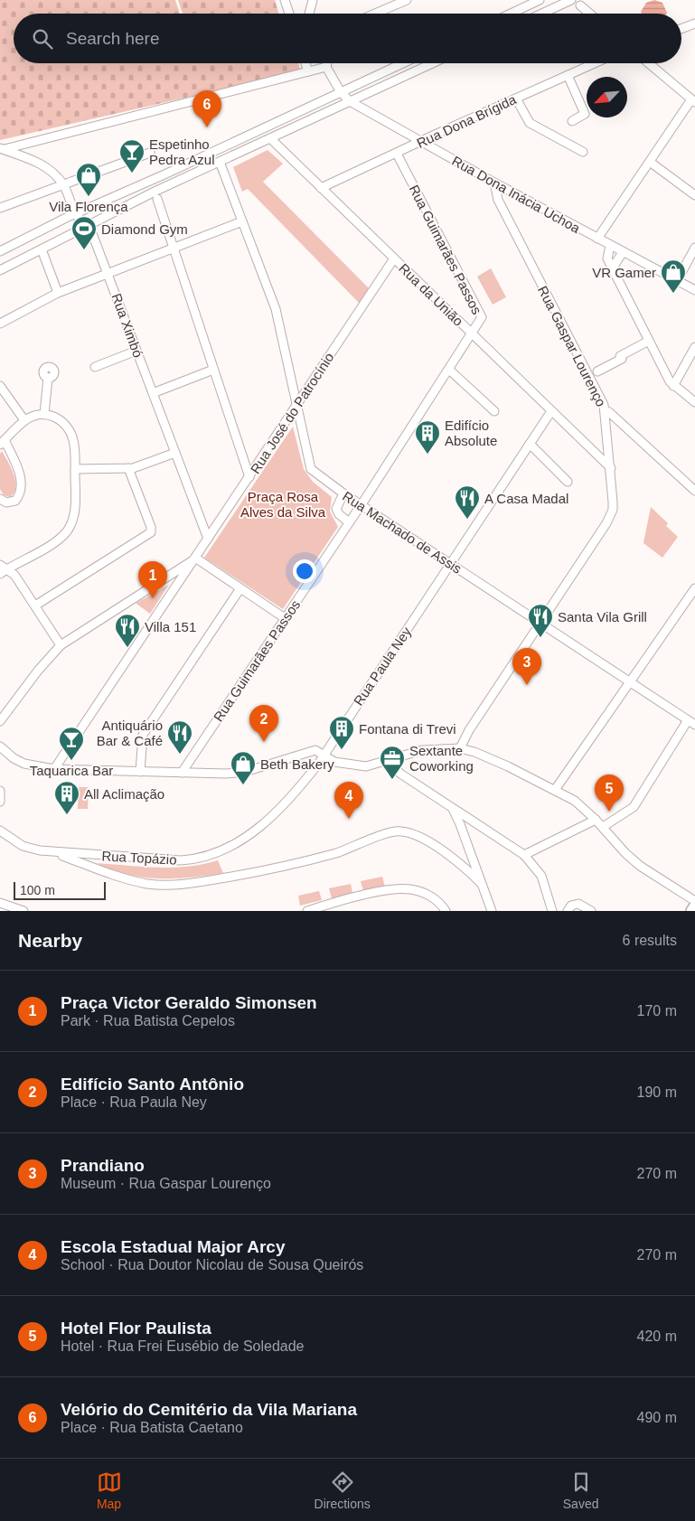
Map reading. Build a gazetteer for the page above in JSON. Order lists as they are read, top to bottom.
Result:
{
  "streets": {
    "street": [
      "Rua Dona Brígida",
      "Rua Dona Inácia Uchoa",
      "Rua Guimarães Passos",
      "Rua da União",
      "Rua Ximbó",
      "Rua Gaspar Lourenço",
      "Rua José do Patrocínio",
      "Rua Machado de Assis",
      "Rua Paula Ney",
      "Rua Topázio"
    ]
  },
  "crossings": [
    ["Rua Dona Brígida", "Rua Dona Inácia Uchoa"],
    ["Rua Dona Brígida", "Rua Guimarães Passos"],
    ["Rua Dona Brígida", "Rua da União"],
    ["Rua Dona Inácia Uchoa", "Rua Gaspar Lourenço"],
    ["Rua Guimarães Passos", "Rua da União"],
    ["Rua Guimarães Passos", "Rua Machado de Assis"],
    ["Rua da União", "Rua Gaspar Lourenço"],
    ["Rua da União", "Rua José do Patrocínio"],
    ["Rua da União", "Rua Paula Ney"],
    ["Rua Ximbó", "Rua José do Patrocínio"],
    ["Rua Gaspar Lourenço", "Rua Machado de Assis"],
    ["Rua José do Patrocínio", "Rua Machado de Assis"],
    ["Rua Machado de Assis", "Rua Paula Ney"],
    ["Rua Paula Ney", "Rua Topázio"]
  ],
  "parks": ["Praça Rosa Alves da Silva"],
  "places": {
    "bar": ["Espetinho Pedra Azul", "Taquarica Bar"],
    "shop": ["Vila Florença", "VR Gamer", "Beth Bakery"],
    "sports": ["Diamond Gym"],
    "building": ["Edifício Absolute", "Fontana di Trevi", "All Aclimação"],
    "restaurant": [
      "A Casa Madal",
      "Santa Vila Grill",
      "Villa 151",
      "Antiquário Bar & Café"
    ],
    "office": ["Sextante Coworking"]
  },
  "scale_bar": "100 m",
  "north": "bottom left",
  "page": {
    "search": "Search here",
    "pins": [
      "6",
      "1",
      "3",
      "2",
      "5",
      "4"
    ],
    "scale": "100 m",
    "heading": ["Nearby", "6 results"],
    "list": [
      {
        "mark": "1",
        "name": "Praça Victor Geraldo Simonsen",
        "note": "Park · Rua Batista Cepelos",
        "value": "170 m"
      },
      {
        "mark": "2",
        "name": "Edifício Santo Antônio",
        "note": "Place · Rua Paula Ney",
        "value": "190 m"
      },
      {
        "mark": "3",
        "name": "Prandiano",
        "note": "Museum · Rua Gaspar Lourenço",
        "value": "270 m"
      },
      {
        "mark": "4",
        "name": "Escola Estadual Major Arcy",
        "note": "School · Rua Doutor Nicolau de Sousa Queirós",
        "value": "270 m"
      },
      {
        "mark": "5",
        "name": "Hotel Flor Paulista",
        "note": "Hotel · Rua Frei Eusébio de Soledade",
        "value": "420 m"
      },
      {
        "mark": "6",
        "name": "Velório do Cemitério da Vila Mariana",
        "note": "Place · Rua Batista Caetano",
        "value": "490 m"
      }
    ],
    "nav": ["Map", "Directions", "Saved"]
  }
}
